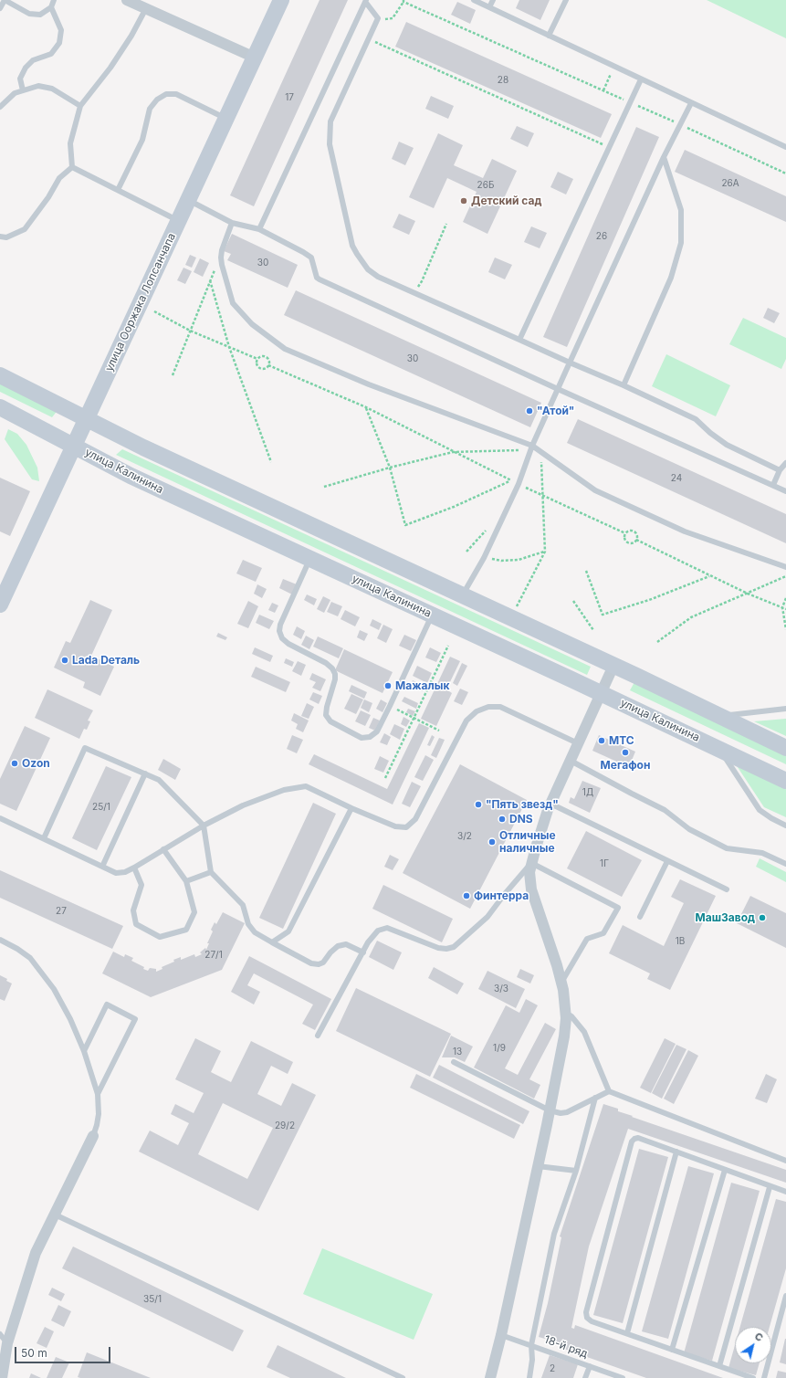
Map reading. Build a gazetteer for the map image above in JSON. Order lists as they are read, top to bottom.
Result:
{
  "streets": {
    "main road": ["улица Ооржака Лопсанчапа", "улица Калинина"],
    "lane": ["18-й ряд"]
  },
  "crossings": [
    ["улица Ооржака Лопсанчапа", "улица Калинина"]
  ],
  "places": [
    "Детский сад",
    "\"Атой\"",
    "Lada Dеталь",
    "Мажалык",
    "МТС",
    "Мегафон",
    "Ozon",
    "\"Пять звезд\"",
    "DNS",
    "Отличные наличные",
    "Финтерра",
    "МашЗавод"
  ],
  "house_numbers": [
    "28",
    "17",
    "26А",
    "26Б",
    "26",
    "30",
    "30",
    "24",
    "1Д",
    "25/1",
    "3/2",
    "1Г",
    "27",
    "1В",
    "27/1",
    "3/3",
    "1/9",
    "13",
    "29/2",
    "35/1",
    "2"
  ],
  "scale_bar": "50 m",
  "north": "top right"
}
